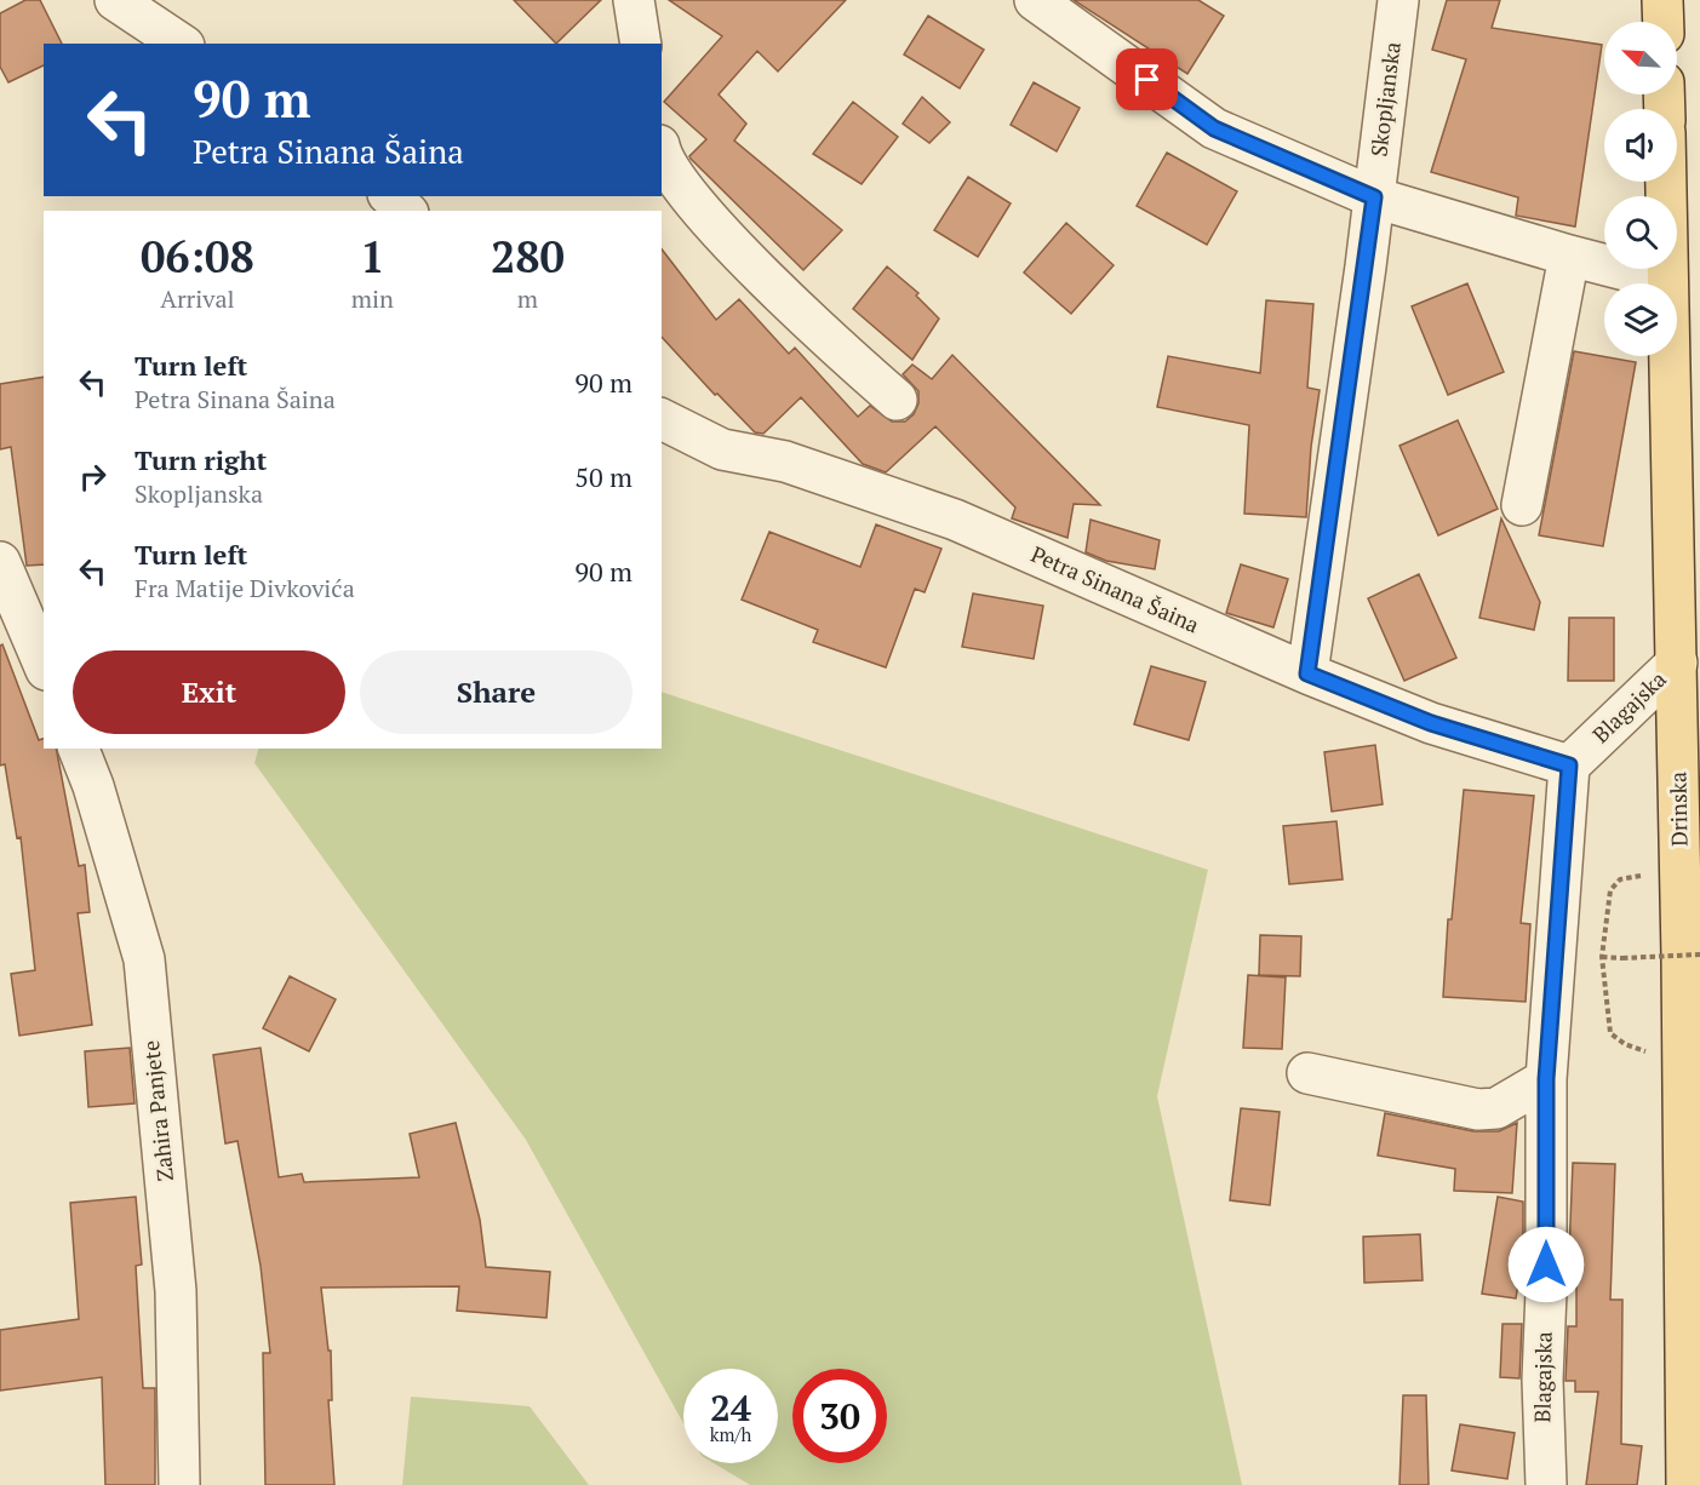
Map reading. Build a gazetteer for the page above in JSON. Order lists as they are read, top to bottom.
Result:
{
  "streets": {
    "main road": ["Drinska"],
    "street": [
      "Skopljanska",
      "Petra Sinana Šaina",
      "Blagajska",
      "Zahira Panjete"
    ]
  },
  "crossings": [
    ["Skopljanska", "Petra Sinana Šaina"],
    ["Petra Sinana Šaina", "Blagajska"],
    ["Blagajska", "Drinska"]
  ],
  "north": "top left",
  "page": {
    "turn": ["90 m", "Petra Sinana Šaina"],
    "eta": [
      "06:08",
      "Arrival",
      "1",
      "min",
      "280",
      "m"
    ],
    "list": [
      {
        "name": "Turn left",
        "note": "Petra Sinana Šaina",
        "value": "90 m"
      },
      {
        "name": "Turn right",
        "note": "Skopljanska",
        "value": "50 m"
      },
      {
        "name": "Turn left",
        "note": "Fra Matije Divkovića",
        "value": "90 m"
      }
    ],
    "buttons": ["Exit", "Share"],
    "speed": "24 km/h",
    "limit": "30"
  }
}
